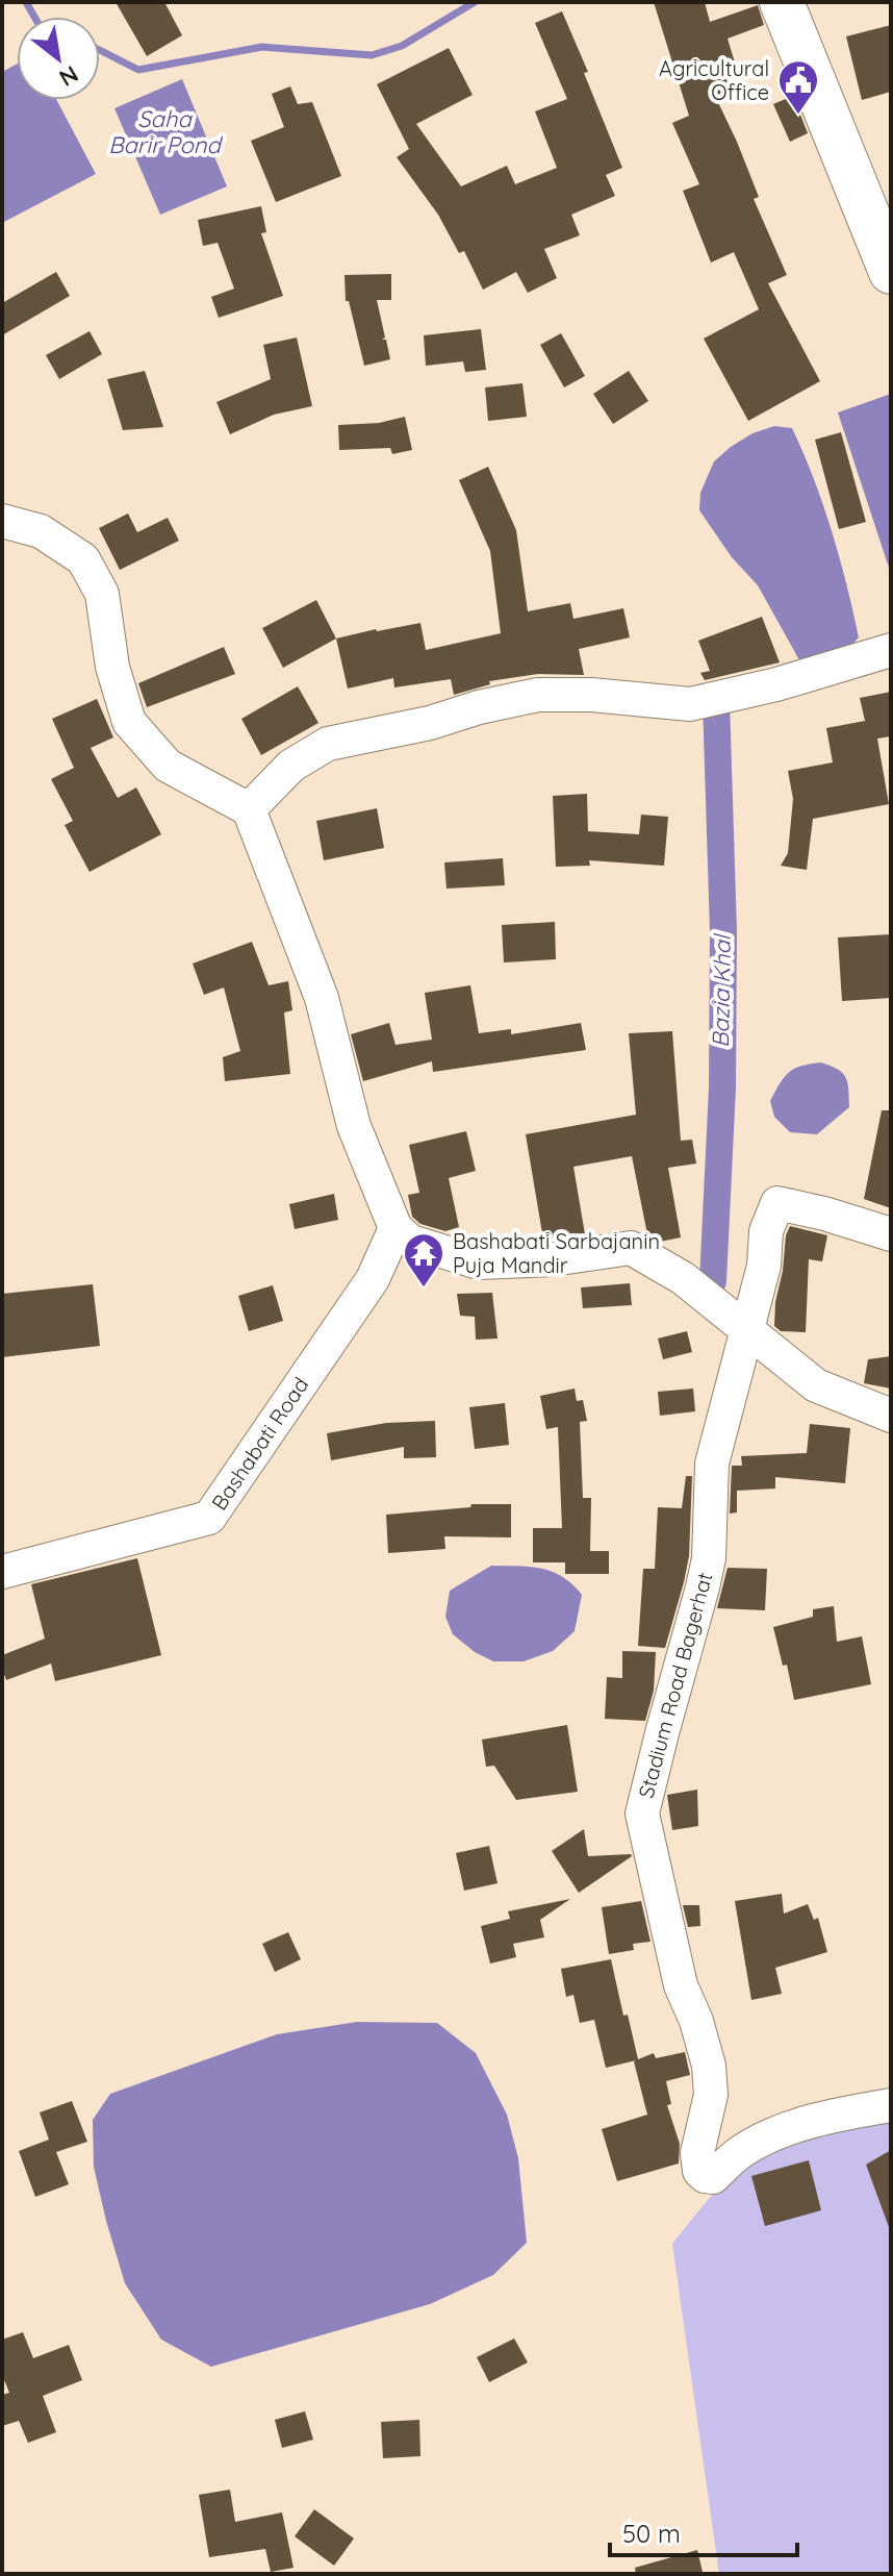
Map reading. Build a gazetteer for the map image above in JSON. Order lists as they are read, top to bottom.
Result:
{
  "streets": {
    "street": ["Bashabati Road", "Stadium Road Bagerhat"]
  },
  "water": ["Saha Barir Pond", "Bazia Khal"],
  "places": {
    "public building": ["Agricultural Office"],
    "temple": ["Bashabati Sarbajanin Puja Mandir"]
  },
  "scale_bar": "50 m",
  "north": "bottom right"
}
